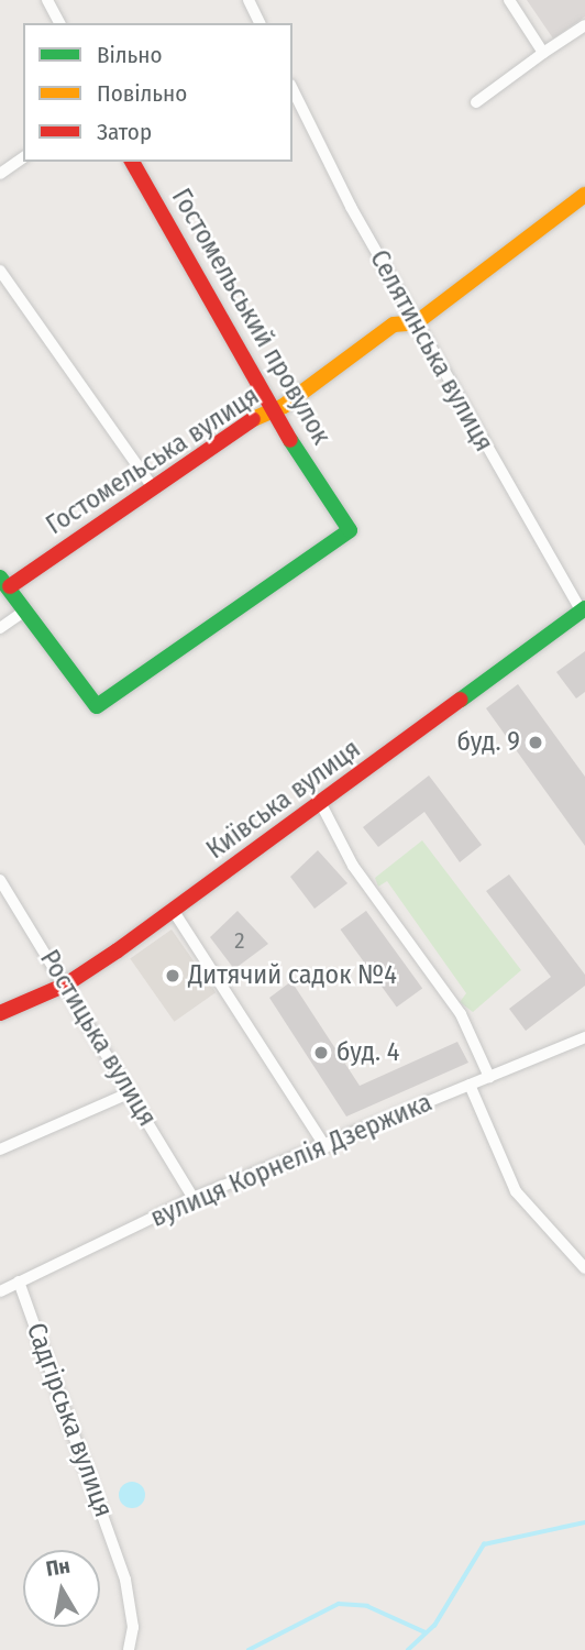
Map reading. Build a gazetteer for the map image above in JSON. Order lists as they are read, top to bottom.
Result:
{
  "streets": {
    "street": [
      "Гостомельський провулок",
      "Селятинська вулиця",
      "Гостомельська вулиця",
      "Київська вулиця",
      "Ростицька вулиця",
      "вулиця Корнелія Дзержика",
      "Садгірська вулиця"
    ]
  },
  "crossings": [
    ["Гостомельський провулок", "Гостомельська вулиця"],
    ["Селятинська вулиця", "Гостомельська вулиця"],
    ["Селятинська вулиця", "Київська вулиця"],
    ["Київська вулиця", "Ростицька вулиця"],
    ["Ростицька вулиця", "вулиця Корнелія Дзержика"],
    ["вулиця Корнелія Дзержика", "Садгірська вулиця"]
  ],
  "places": ["буд. 9", "Дитячий садок №4", "буд. 4"],
  "house_numbers": ["2"],
  "legend": ["Вільно", "Повільно", "Затор"],
  "north": "top"
}
